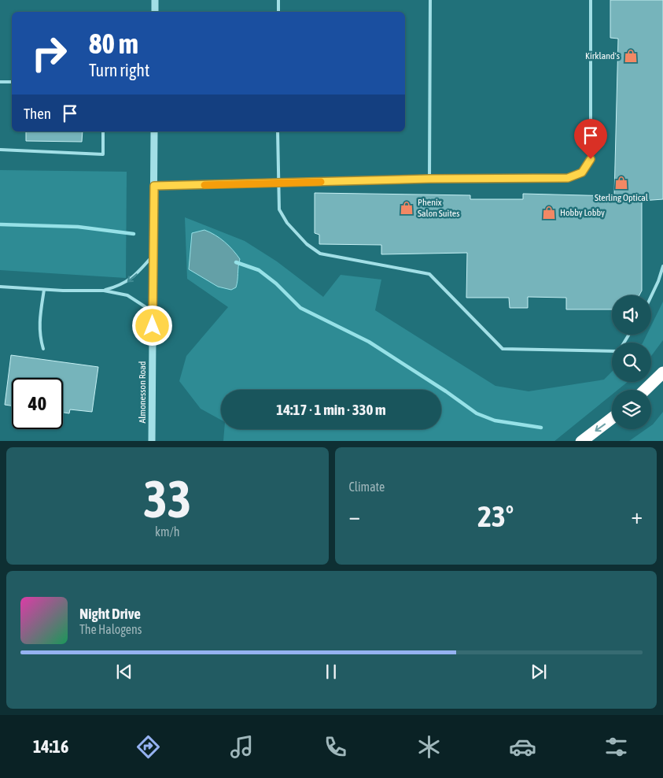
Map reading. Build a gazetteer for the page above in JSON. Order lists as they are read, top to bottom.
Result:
{
  "streets": {
    "street": ["Almonesson Road"]
  },
  "places": {
    "shop": [
      "Kirkland's",
      "Sterling Optical",
      "Phenix Salon Suites",
      "Hobby Lobby"
    ]
  },
  "page": {
    "turn": ["80 m", "Turn right"],
    "then": "Then",
    "limit": "40",
    "trip": "14:17 · 1 min · 330 m",
    "tile": [
      ["33", "km/h"],
      "Climate"
    ],
    "heat": ["−", "23°", "+"],
    "song": ["Night Drive", "The Halogens"],
    "tabs": "14:16"
  }
}
